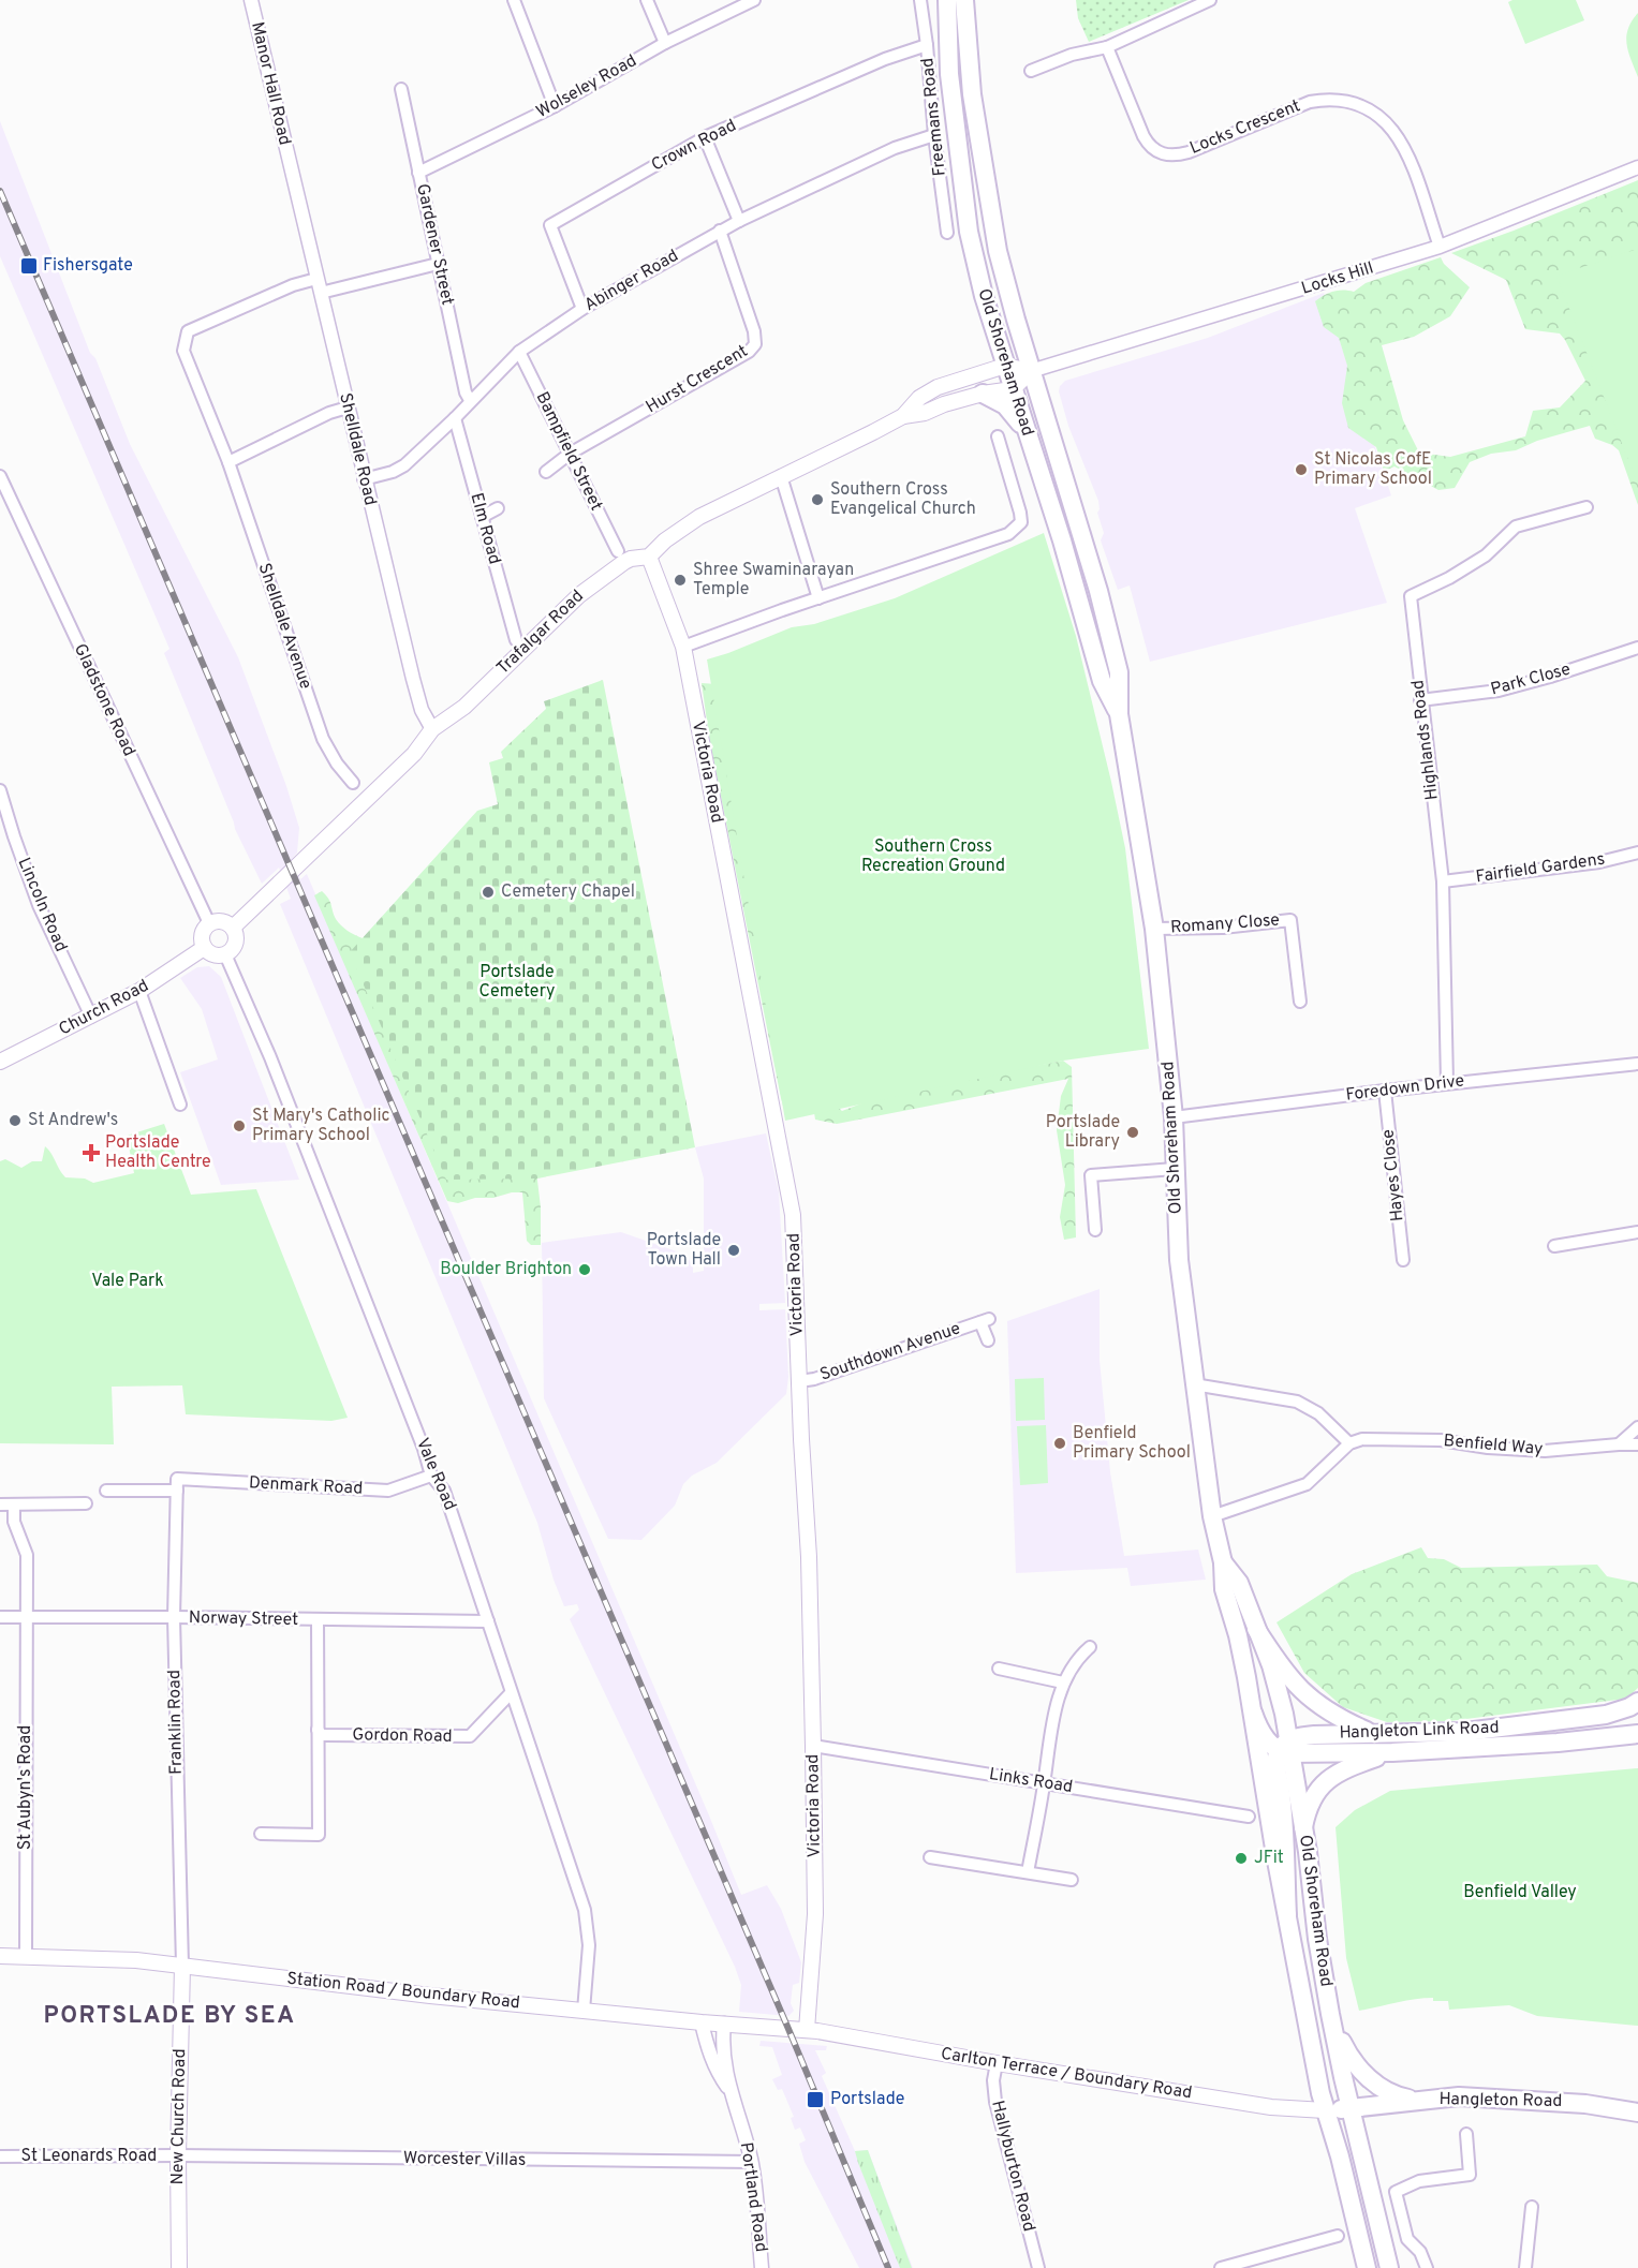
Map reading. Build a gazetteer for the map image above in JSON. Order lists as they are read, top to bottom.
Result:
{
  "streets": {
    "main road": [
      "Old Shoreham Road",
      "Trafalgar Road",
      "Victoria Road",
      "Church Road",
      "Hangleton Link Road",
      "Station Road / Boundary Road",
      "Carlton Terrace / Boundary Road",
      "Hangleton Road",
      "New Church Road"
    ],
    "street": [
      "Manor Hall Road",
      "Wolseley Road",
      "Freemans Road",
      "Locks Crescent",
      "Crown Road",
      "Gardener Street",
      "Locks Hill",
      "Abinger Road",
      "Hurst Crescent",
      "Shelldale Road",
      "Bampfield Street",
      "Elm Road",
      "Shelldale Avenue",
      "Park Close",
      "Gladstone Road",
      "Highlands Road",
      "Fairfield Gardens",
      "Lincoln Road",
      "Romany Close",
      "Foredown Drive",
      "Hayes Close",
      "Southdown Avenue",
      "Benfield Way",
      "Vale Road",
      "Denmark Road",
      "Norway Street",
      "Franklin Road",
      "Gordon Road",
      "Links Road",
      "St Aubyn's Road",
      "St Leonards Road",
      "Worcester Villas",
      "Hallyburton Road",
      "Portland Road"
    ]
  },
  "crossings": [
    ["Manor Hall Road", "Shelldale Road"],
    ["Wolseley Road", "Gardener Street"],
    ["Freemans Road", "Crown Road"],
    ["Freemans Road", "Abinger Road"],
    ["Locks Crescent", "Locks Hill"],
    ["Crown Road", "Abinger Road"],
    ["Gardener Street", "Abinger Road"],
    ["Locks Hill", "Old Shoreham Road"],
    ["Locks Hill", "Trafalgar Road"],
    ["Abinger Road", "Hurst Crescent"],
    ["Abinger Road", "Shelldale Road"],
    ["Abinger Road", "Bampfield Street"],
    ["Abinger Road", "Elm Road"],
    ["Old Shoreham Road", "Trafalgar Road"],
    ["Old Shoreham Road", "Romany Close"],
    ["Old Shoreham Road", "Foredown Drive"],
    ["Old Shoreham Road", "Hangleton Link Road"],
    ["Old Shoreham Road", "Carlton Terrace / Boundary Road"],
    ["Old Shoreham Road", "Hangleton Road"],
    ["Hurst Crescent", "Bampfield Street"],
    ["Shelldale Road", "Shelldale Avenue"],
    ["Shelldale Road", "Trafalgar Road"],
    ["Trafalgar Road", "Gladstone Road"],
    ["Trafalgar Road", "Victoria Road"],
    ["Trafalgar Road", "Church Road"],
    ["Trafalgar Road", "Vale Road"],
    ["Park Close", "Highlands Road"],
    ["Gladstone Road", "Church Road"],
    ["Gladstone Road", "Vale Road"],
    ["Highlands Road", "Fairfield Gardens"],
    ["Highlands Road", "Foredown Drive"],
    ["Victoria Road", "Southdown Avenue"],
    ["Victoria Road", "Links Road"],
    ["Victoria Road", "Station Road / Boundary Road"],
    ["Victoria Road", "Carlton Terrace / Boundary Road"],
    ["Lincoln Road", "Church Road"],
    ["Church Road", "Vale Road"],
    ["Foredown Drive", "Hayes Close"],
    ["Vale Road", "Denmark Road"],
    ["Vale Road", "Norway Street"],
    ["Vale Road", "Gordon Road"],
    ["Vale Road", "Station Road / Boundary Road"],
    ["Denmark Road", "Franklin Road"],
    ["Norway Street", "Franklin Road"],
    ["Norway Street", "St Aubyn's Road"],
    ["Franklin Road", "Station Road / Boundary Road"],
    ["Franklin Road", "New Church Road"],
    ["St Aubyn's Road", "Station Road / Boundary Road"],
    ["Station Road / Boundary Road", "Carlton Terrace / Boundary Road"],
    ["Station Road / Boundary Road", "New Church Road"],
    ["Station Road / Boundary Road", "Portland Road"],
    ["Carlton Terrace / Boundary Road", "Hangleton Road"],
    ["Carlton Terrace / Boundary Road", "Hallyburton Road"],
    ["New Church Road", "St Leonards Road"],
    ["New Church Road", "Worcester Villas"],
    ["St Leonards Road", "Worcester Villas"],
    ["Worcester Villas", "Portland Road"]
  ],
  "districts": ["PORTSLADE BY SEA"],
  "parks": [
    "Southern Cross Recreation Ground",
    "Portslade Cemetery",
    "Vale Park",
    "Benfield Valley"
  ],
  "places": {
    "transit": ["Fishersgate", "Portslade"],
    "other": [
      "St Nicolas CofE Primary School",
      "Southern Cross Evangelical Church",
      "Shree Swaminarayan Temple",
      "Cemetery Chapel",
      "St Andrew's",
      "St Mary's Catholic Primary School",
      "Portslade Library",
      "Portslade Town Hall",
      "Boulder Brighton",
      "Benfield Primary School",
      "JFit"
    ],
    "health": ["Portslade Health Centre"]
  }
}
